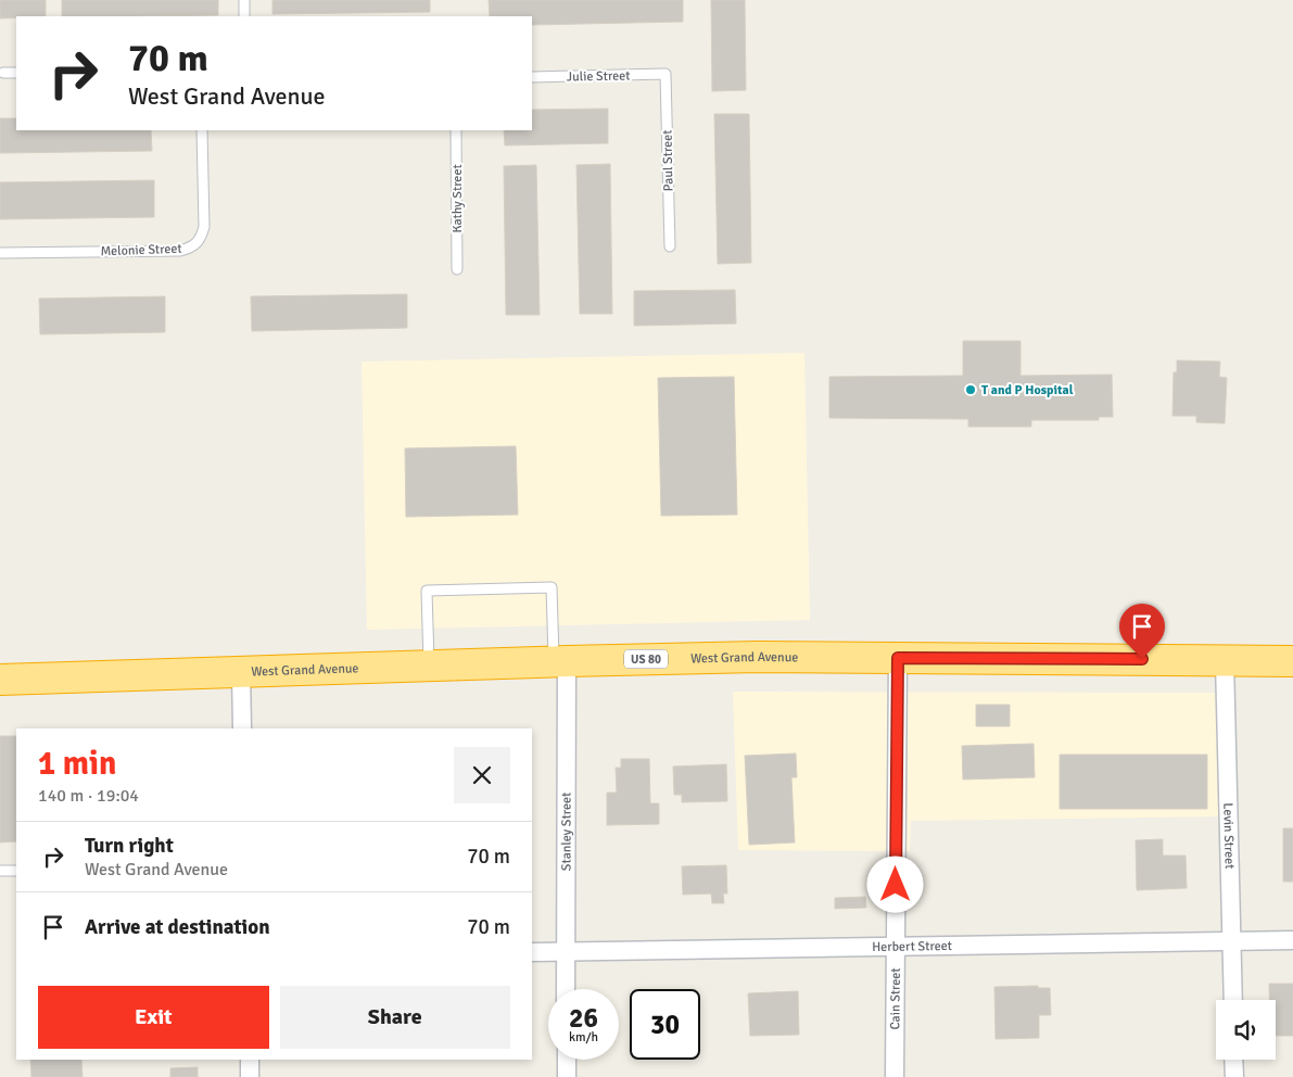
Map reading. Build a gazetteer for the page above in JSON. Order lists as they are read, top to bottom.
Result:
{
  "streets": {
    "highway": ["West Grand Avenue", "US 80"],
    "street": [
      "Stanley Street",
      "Levin Street",
      "Herbert Street",
      "Cain Street"
    ],
    "lane": [
      "Julie Street",
      "Paul Street",
      "Kathy Street",
      "Melonie Street"
    ]
  },
  "crossings": [
    ["Julie Street", "Paul Street"],
    ["West Grand Avenue", "Stanley Street"],
    ["West Grand Avenue", "Levin Street"],
    ["West Grand Avenue", "Cain Street"],
    ["Stanley Street", "Herbert Street"],
    ["Levin Street", "Herbert Street"],
    ["Herbert Street", "Cain Street"]
  ],
  "places": ["T and P Hospital"],
  "page": {
    "turn": ["70 m", "West Grand Avenue"],
    "heading": ["1 min", "140 m · 19:04"],
    "list": [
      {
        "name": "Turn right",
        "note": "West Grand Avenue",
        "value": "70 m"
      },
      {
        "name": "Arrive at destination",
        "value": "70 m"
      }
    ],
    "buttons": ["Exit", "Share"],
    "speed": "26 km/h",
    "limit": "30"
  }
}
